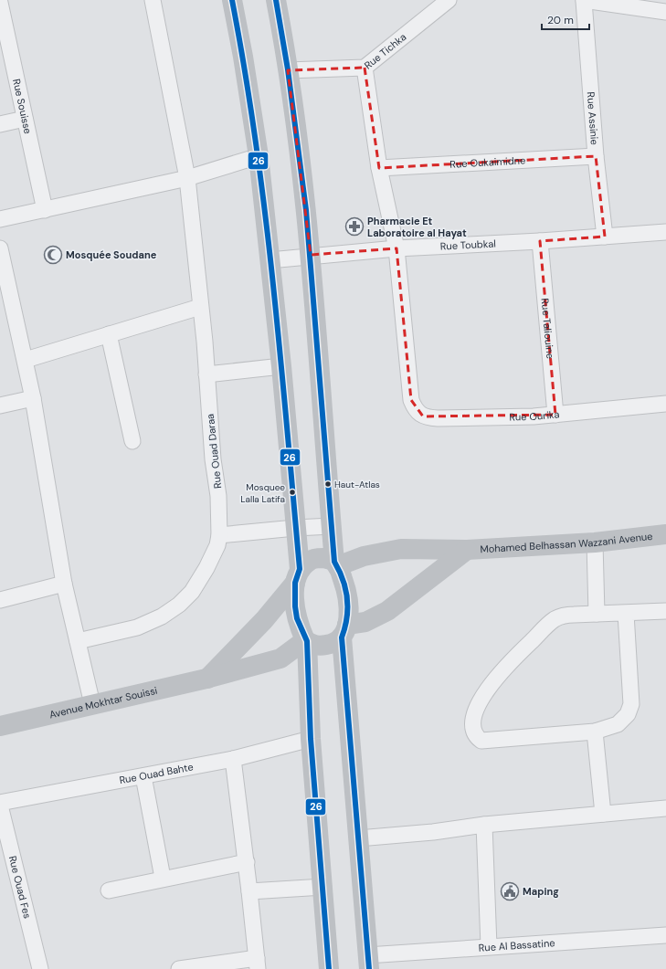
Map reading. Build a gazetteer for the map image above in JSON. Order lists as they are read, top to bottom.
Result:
{
  "streets": {
    "main road": ["Mohamed Belhassan Wazzani Avenue", "Avenue Mokhtar Souissi"],
    "street": [
      "Rue Tichka",
      "Rue Souisse",
      "Rue Assinie",
      "Rue Oukaimidne",
      "Rue Toubkal",
      "Rue Taliouine",
      "Rue Ourika",
      "Rue Ouad Daraa",
      "Rue Ouad Bahte",
      "Rue Ouad Fes",
      "Rue Al Bassatine"
    ]
  },
  "crossings": [
    ["Rue Assinie", "Rue Oukaimidne"],
    ["Rue Assinie", "Rue Toubkal"],
    ["Rue Toubkal", "Rue Taliouine"],
    ["Rue Toubkal", "Rue Ourika"],
    ["Rue Taliouine", "Rue Ourika"],
    ["Mohamed Belhassan Wazzani Avenue", "Avenue Mokhtar Souissi"]
  ],
  "places": {
    "pharmacy": ["Pharmacie Et Laboratoire al Hayat"],
    "mosque": ["Mosquée Soudane"],
    "other": ["Haut-Atlas", "Mosquee Lalla Latifa"],
    "public building": ["Maping"]
  },
  "lines": ["transit line 26"],
  "scale_bar": "20 m"
}
